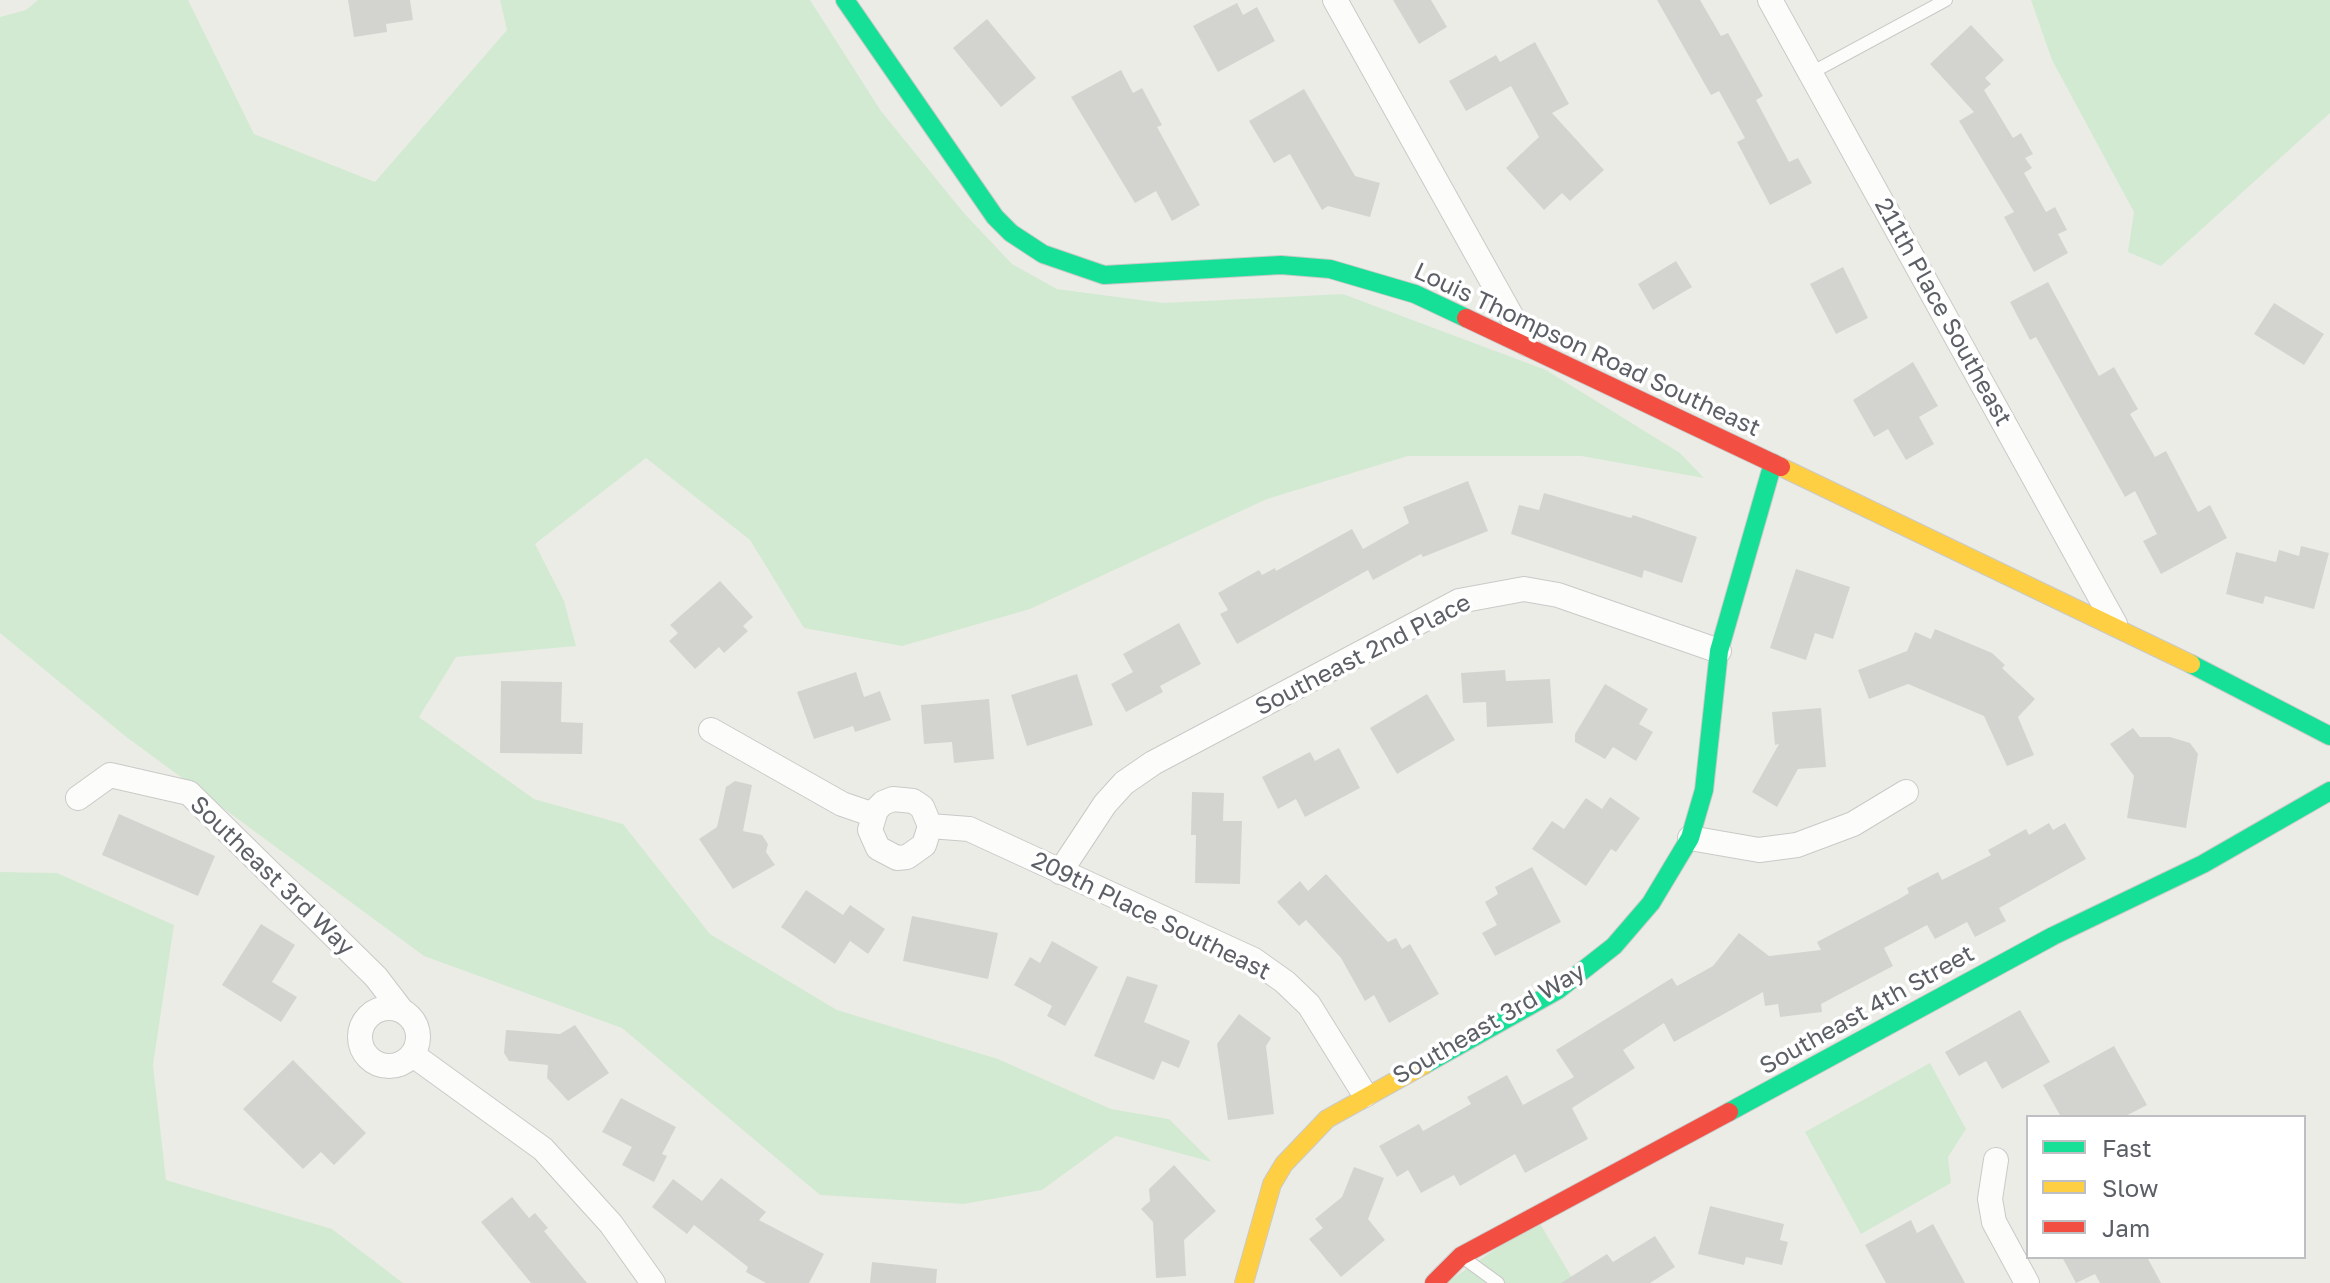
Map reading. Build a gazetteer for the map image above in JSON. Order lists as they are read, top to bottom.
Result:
{
  "streets": {
    "street": [
      "211th Place Southeast",
      "Louis Thompson Road Southeast",
      "Southeast 2nd Place",
      "Southeast 3rd Way",
      "209th Place Southeast",
      "Southeast 4th Street"
    ]
  },
  "crossings": [
    ["211th Place Southeast", "Louis Thompson Road Southeast"],
    ["Louis Thompson Road Southeast", "Southeast 3rd Way"],
    ["Southeast 2nd Place", "Southeast 3rd Way"],
    ["Southeast 2nd Place", "209th Place Southeast"],
    ["Southeast 3rd Way", "209th Place Southeast"]
  ],
  "legend": ["Fast", "Slow", "Jam"]
}
